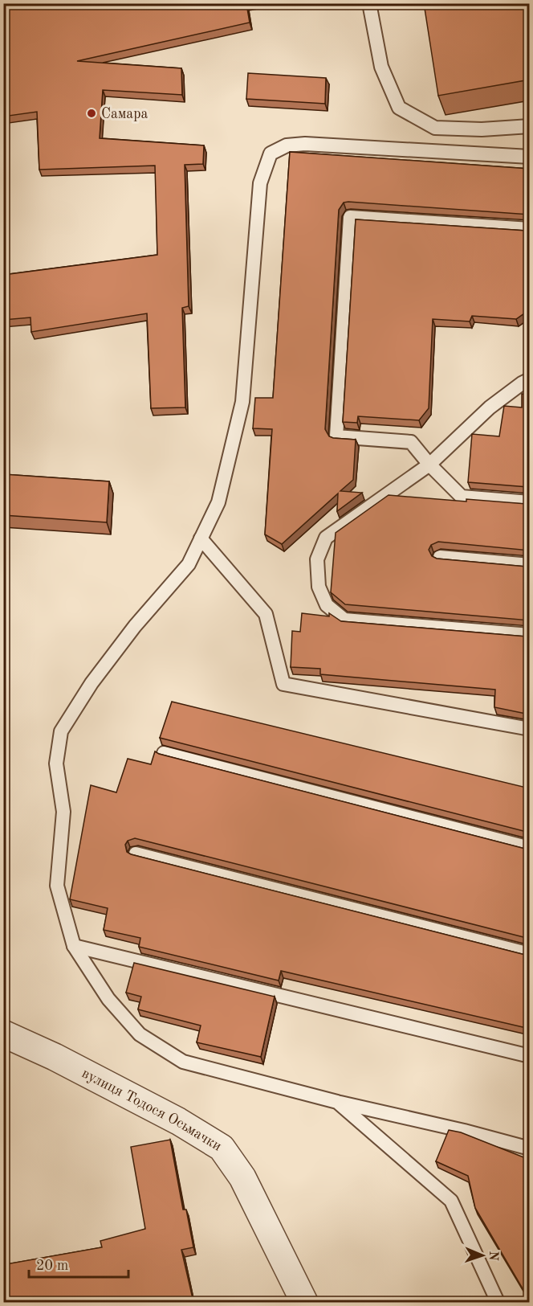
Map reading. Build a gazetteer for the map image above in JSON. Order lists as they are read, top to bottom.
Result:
{
  "streets": {
    "street": ["вулиця Тодося Осьмачки"]
  },
  "places": ["Самара"],
  "scale_bar": "20 m",
  "north": "right"
}
